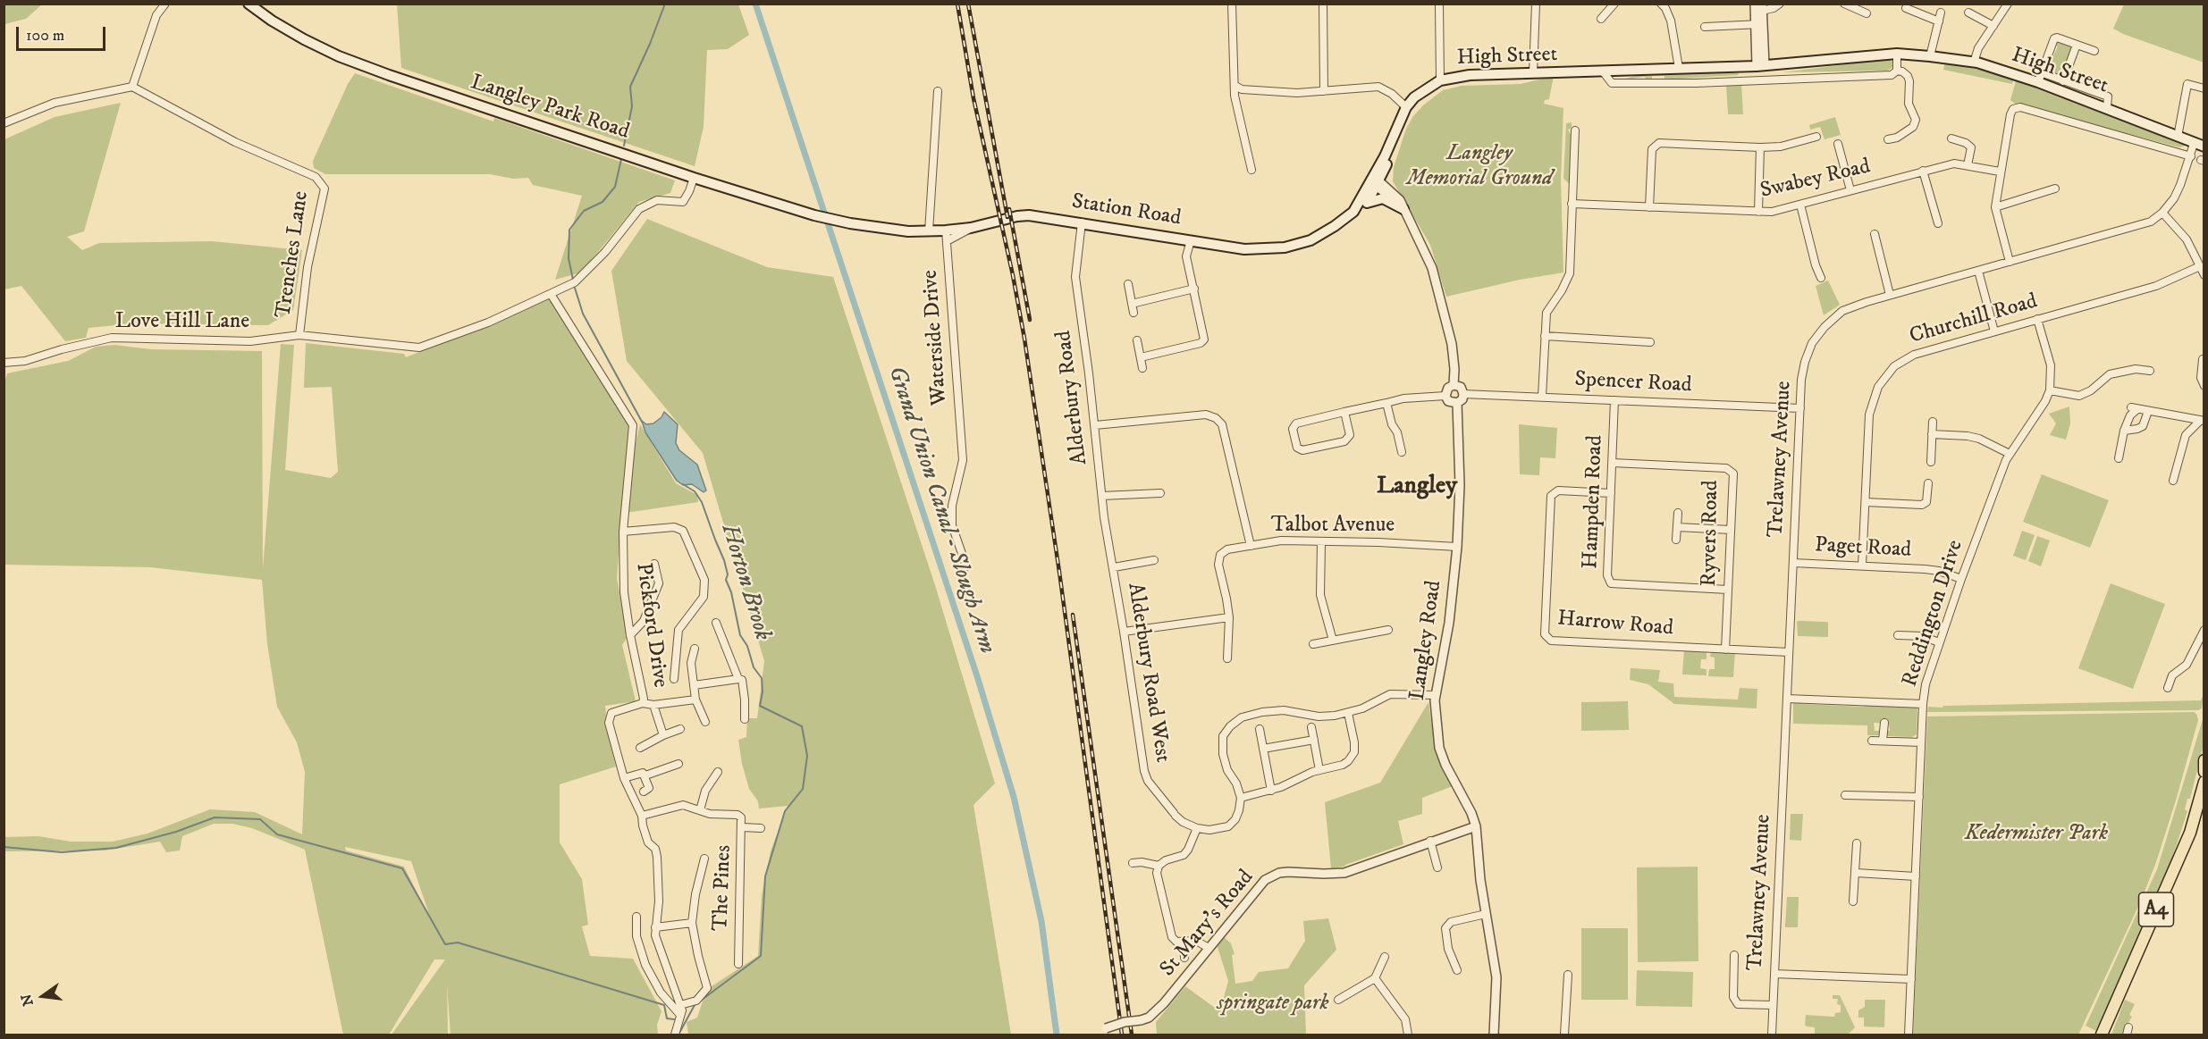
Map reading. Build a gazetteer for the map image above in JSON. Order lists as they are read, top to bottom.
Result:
{
  "streets": {
    "main road": [
      "High Street",
      "Langley Park Road",
      "Station Road",
      "A4"
    ],
    "street": [
      "Swabey Road",
      "Trenches Lane",
      "Churchill Road",
      "Love Hill Lane",
      "Waterside Drive",
      "Spencer Road",
      "Alderbury Road",
      "Trelawney Avenue",
      "Hampden Road",
      "Talbot Avenue",
      "Ryvers Road",
      "Paget Road",
      "Reddington Drive",
      "Harrow Road",
      "Pickford Drive",
      "Langley Road",
      "Alderbury Road West",
      "The Pines",
      "St Mary's Road"
    ]
  },
  "crossings": [
    ["High Street", "Station Road"],
    ["High Street", "Trelawney Avenue"],
    ["Langley Park Road", "Station Road"],
    ["Langley Park Road", "Trenches Lane"],
    ["Station Road", "Waterside Drive"],
    ["Station Road", "Alderbury Road"],
    ["Trenches Lane", "Love Hill Lane"],
    ["Trenches Lane", "Pickford Drive"],
    ["Churchill Road", "Paget Road"],
    ["Churchill Road", "Reddington Drive"],
    ["Spencer Road", "Trelawney Avenue"],
    ["Spencer Road", "Hampden Road"],
    ["Spencer Road", "Langley Road"],
    ["Alderbury Road", "Alderbury Road West"],
    ["Trelawney Avenue", "Paget Road"],
    ["Trelawney Avenue", "Harrow Road"],
    ["Hampden Road", "Ryvers Road"],
    ["Hampden Road", "Harrow Road"],
    ["Talbot Avenue", "Langley Road"],
    ["Ryvers Road", "Harrow Road"],
    ["Paget Road", "Reddington Drive"],
    ["Langley Road", "St Mary's Road"]
  ],
  "districts": ["Langley"],
  "water": ["Grand Union Canal - Slough Arm", "Horton Brook"],
  "parks": ["Langley Memorial Ground", "Kedermister Park", "springate park"],
  "scale_bar": "100 m",
  "north": "left"
}
